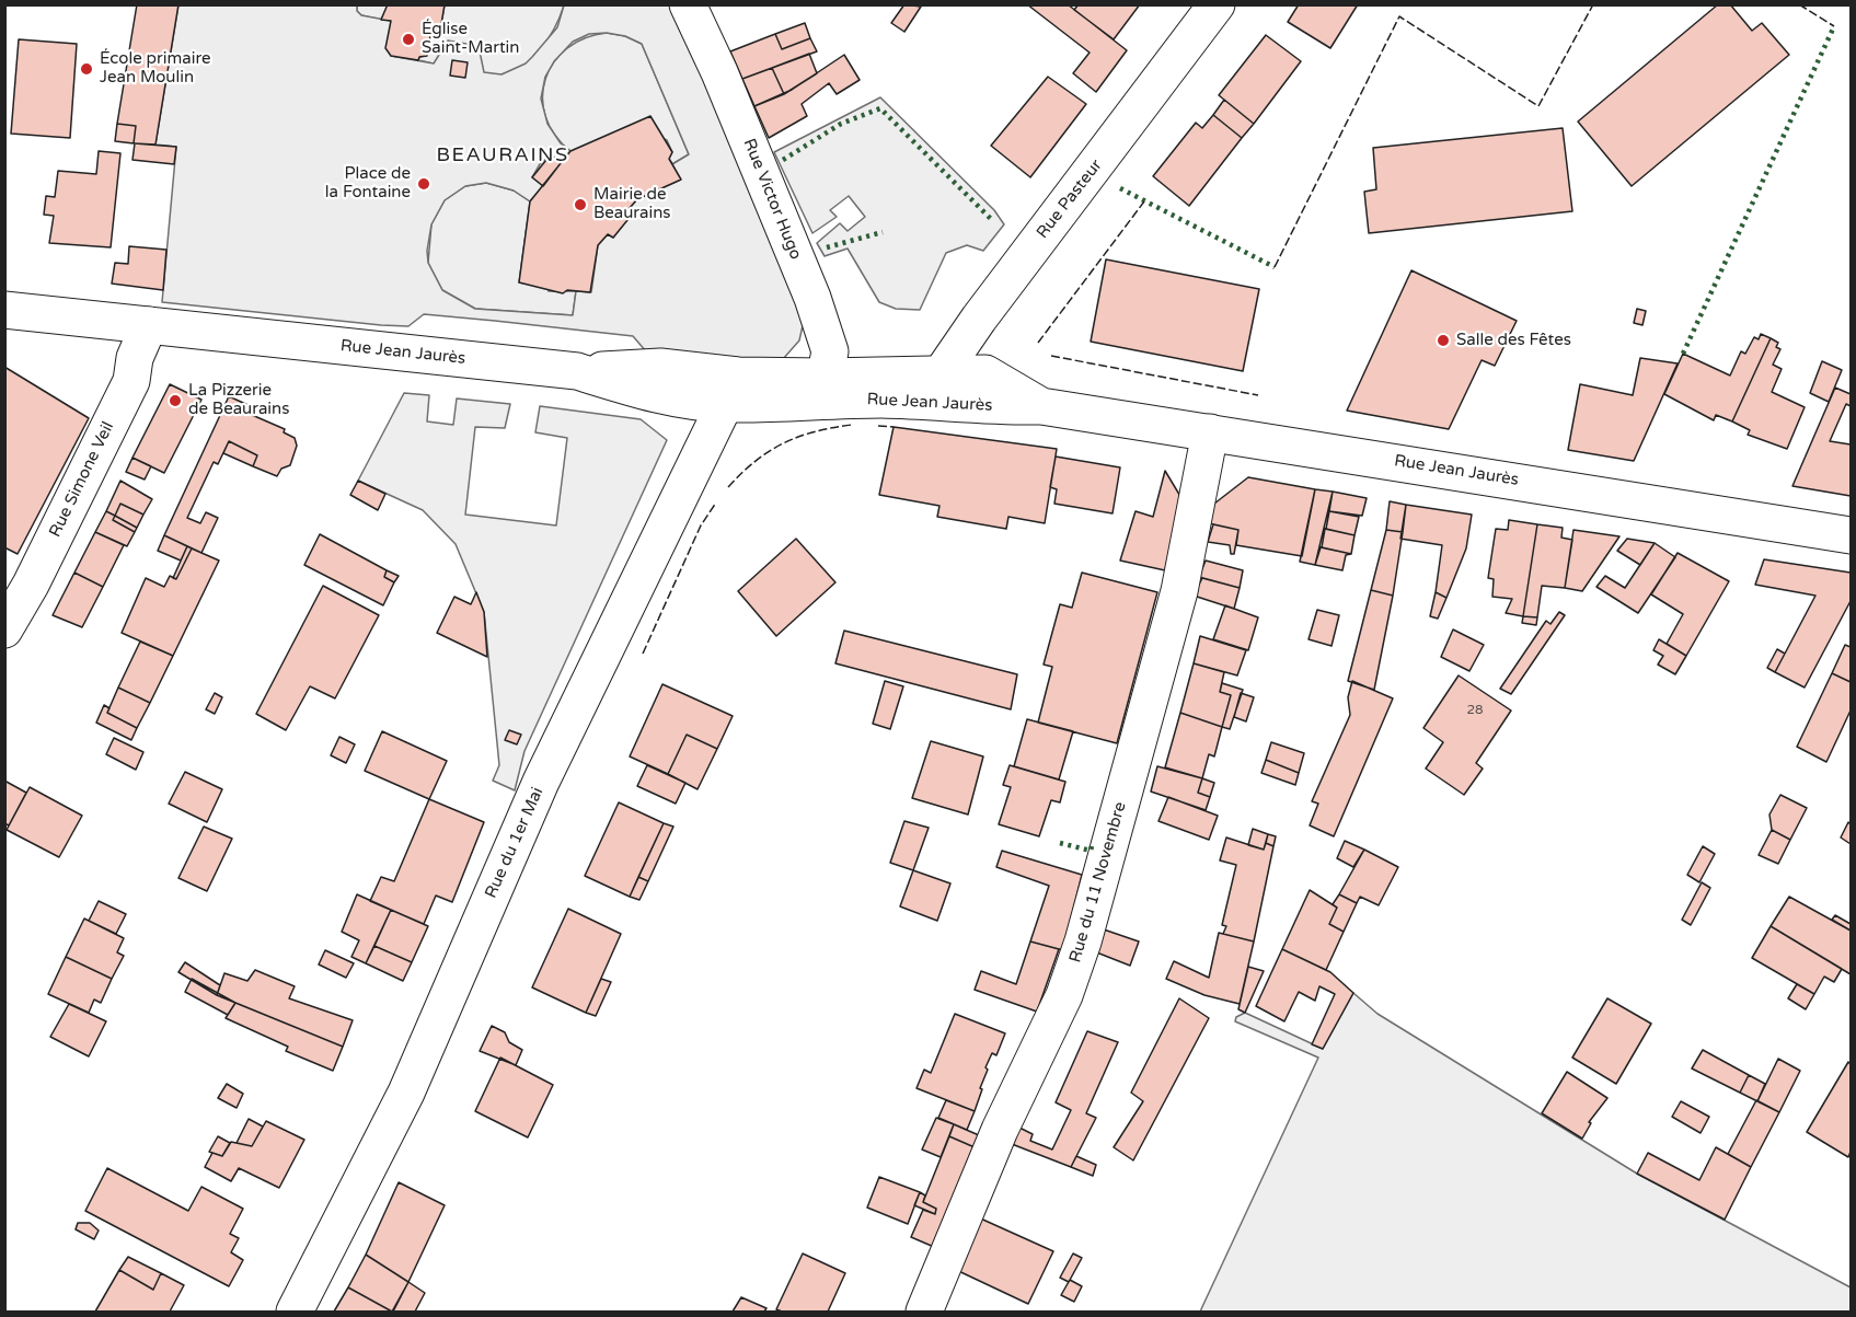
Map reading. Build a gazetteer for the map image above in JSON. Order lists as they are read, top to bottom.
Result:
{
  "streets": {
    "street": [
      "Rue Victor Hugo",
      "Rue Pasteur",
      "Rue Jean Jaurès",
      "Rue Simone Veil",
      "Rue du 1er Mai",
      "Rue du 11 Novembre"
    ]
  },
  "crossings": [
    ["Rue Victor Hugo", "Rue Jean Jaurès"],
    ["Rue Pasteur", "Rue Jean Jaurès"],
    ["Rue Jean Jaurès", "Rue Simone Veil"],
    ["Rue Jean Jaurès", "Rue du 1er Mai"],
    ["Rue Jean Jaurès", "Rue du 11 Novembre"]
  ],
  "districts": ["BEAURAINS"],
  "places": [
    "Église Saint-Martin",
    "École primaire Jean Moulin",
    "Place de la Fontaine",
    "Mairie de Beaurains",
    "Salle des Fêtes",
    "La Pizzerie de Beaurains"
  ],
  "house_numbers": ["28"]
}
